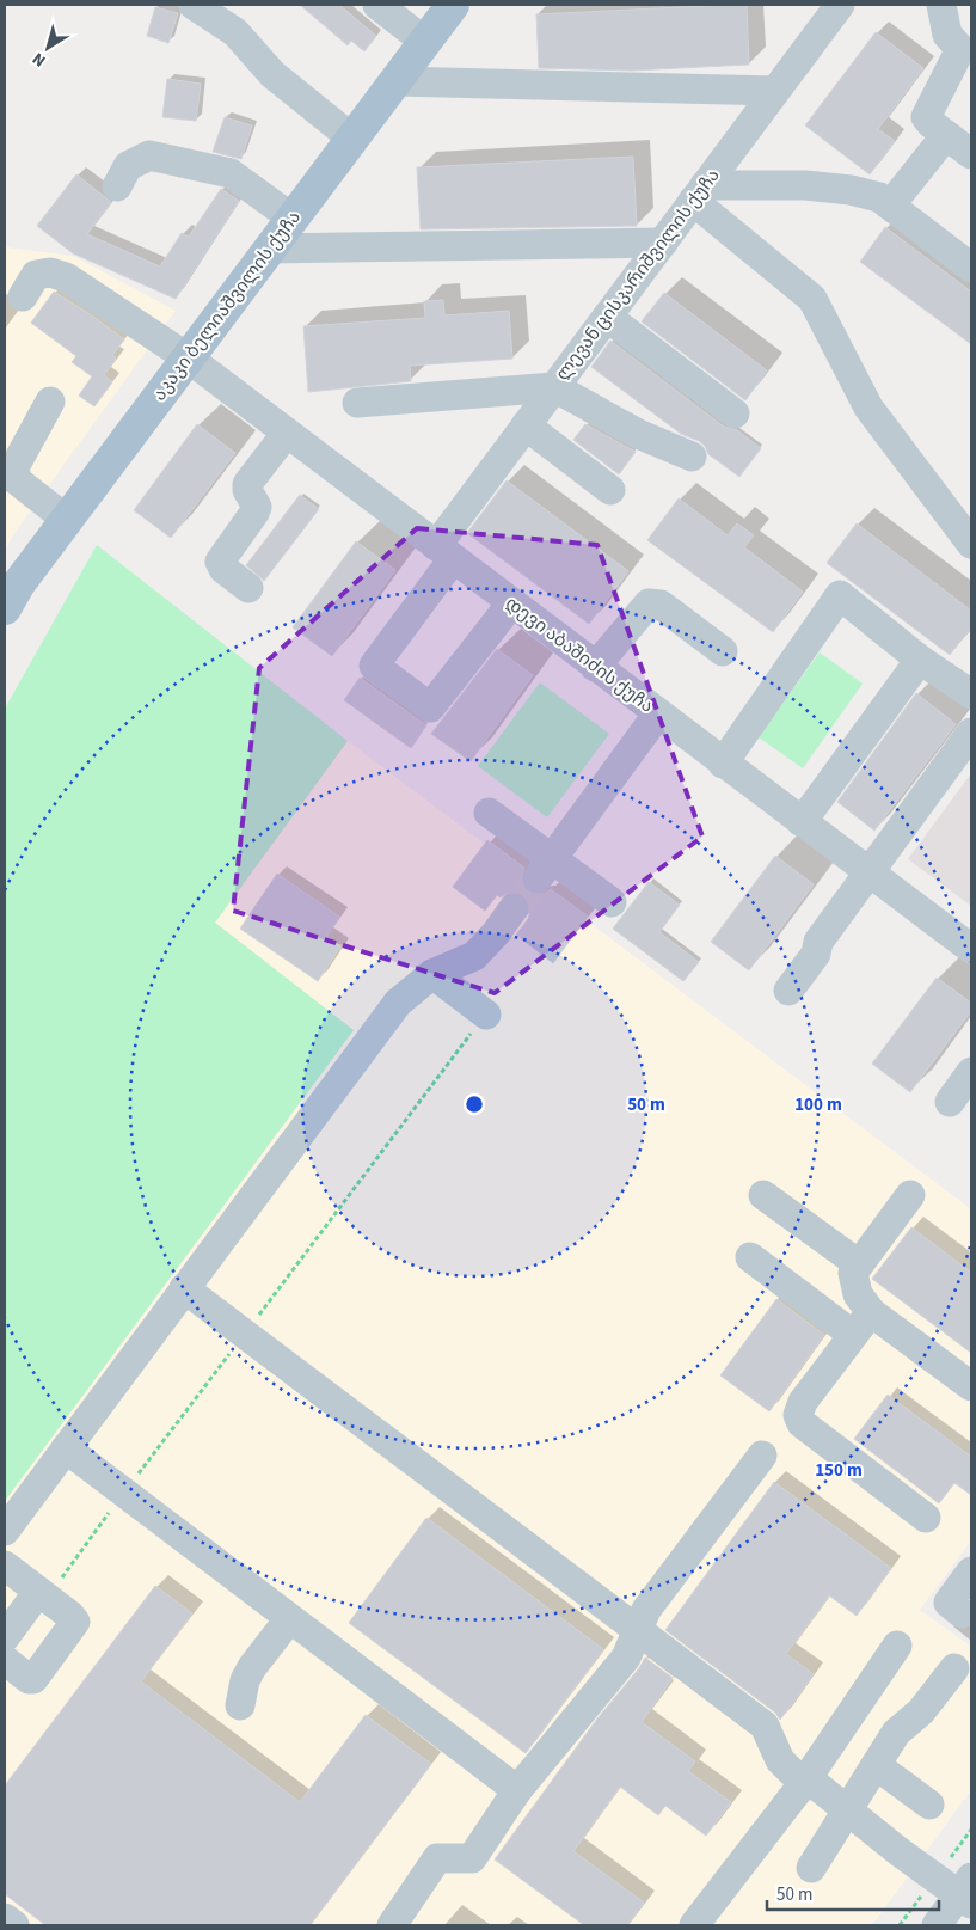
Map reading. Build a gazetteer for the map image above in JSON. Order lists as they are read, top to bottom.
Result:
{
  "streets": {
    "main road": ["აკაკი ბელიაშვილის ქუჩა"],
    "street": ["ლევან ცისკარიშვილის ქუჩა", "დევი აბაშიძის ქუჩა"]
  },
  "crossings": [
    ["ლევან ცისკარიშვილის ქუჩა", "დევი აბაშიძის ქუჩა"],
    ["აკაკი ბელიაშვილის ქუჩა", "დევი აბაშიძის ქუჩა"]
  ],
  "scale_bar": "50 m",
  "north": "bottom left",
  "rings": ["50 m", "100 m", "150 m"]
}
